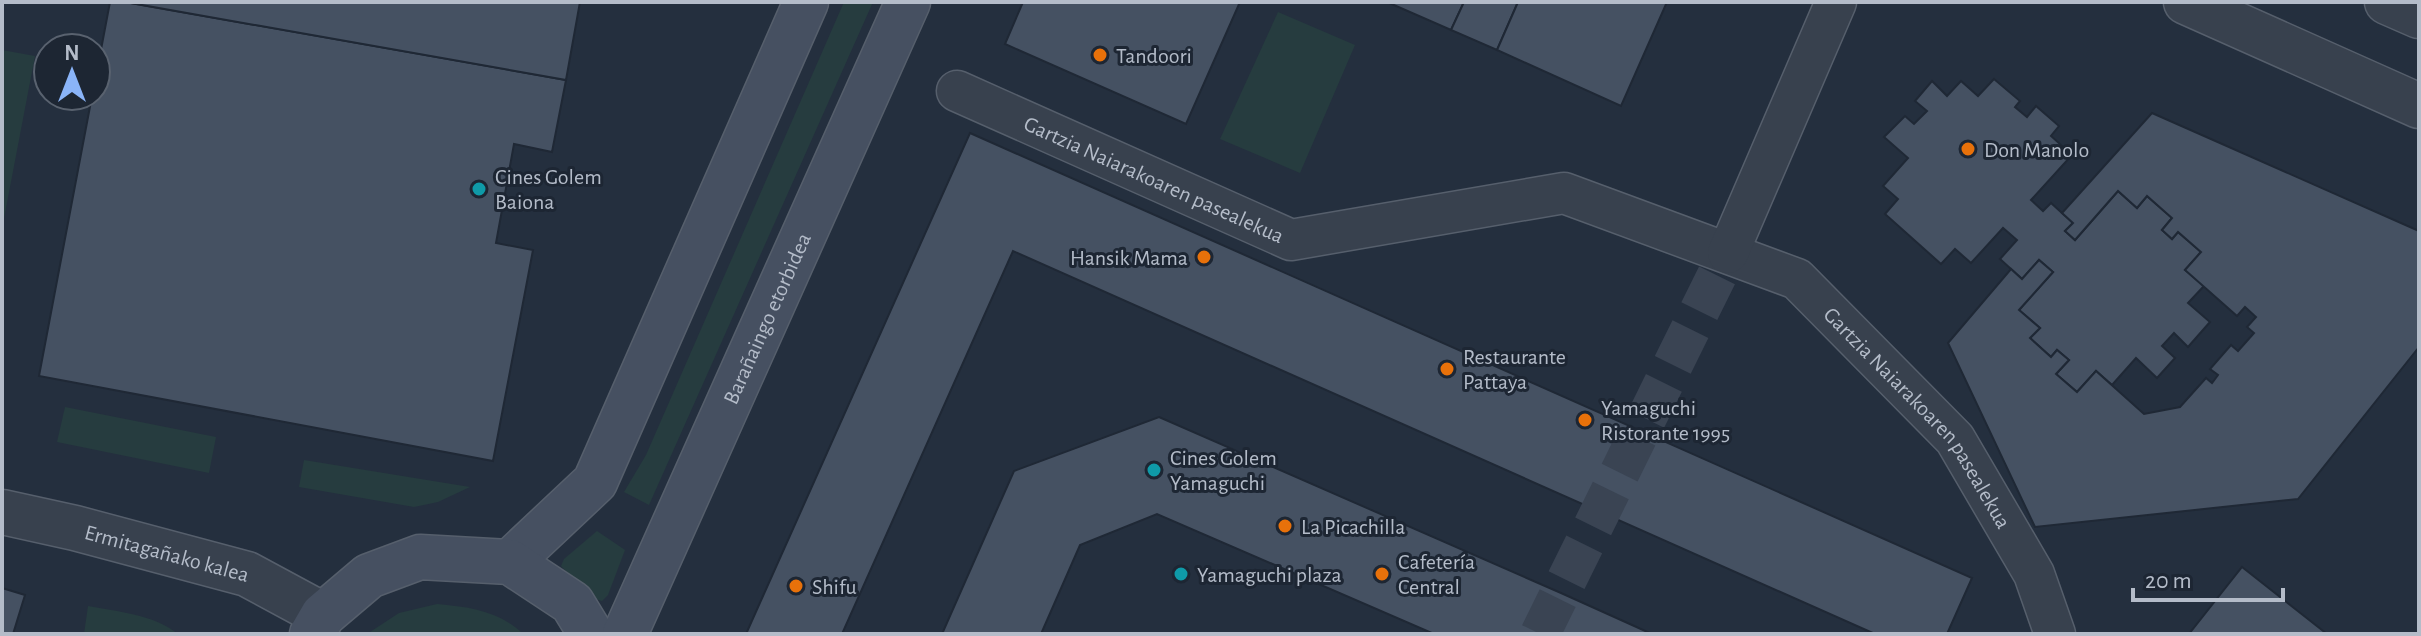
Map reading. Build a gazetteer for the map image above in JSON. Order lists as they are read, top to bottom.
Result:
{
  "streets": {
    "main road": ["Barañaingo etorbidea"],
    "street": ["Gartzia Naiarakoaren pasealekua", "Ermitagañako kalea"]
  },
  "places": [
    "Tandoori",
    "Don Manolo",
    "Cines Golem Baiona",
    "Hansik Mama",
    "Restaurante Pattaya",
    "Yamaguchi Ristorante 1995",
    "Cines Golem Yamaguchi",
    "La Picachilla",
    "Yamaguchi plaza",
    "Cafetería Central",
    "Shifu"
  ],
  "scale_bar": "20 m",
  "north": "top"
}
